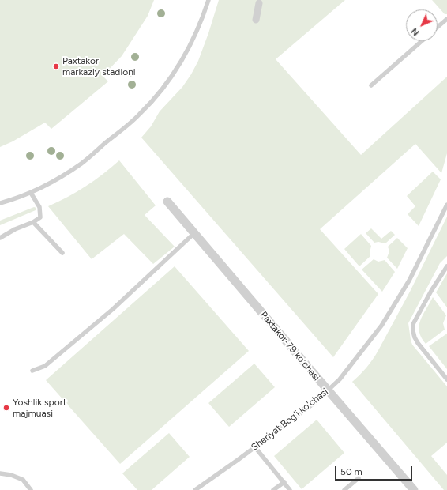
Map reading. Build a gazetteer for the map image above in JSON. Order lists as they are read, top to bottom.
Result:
{
  "streets": {
    "street": ["Paxtakor-79 ko‘chasi"],
    "lane": ["Sheriyat Bog'i ko'chasi"]
  },
  "crossings": [
    ["Paxtakor-79 ko‘chasi", "Sheriyat Bog'i ko'chasi"]
  ],
  "places": ["Paxtakor markaziy stadioni", "Yoshlik sport majmuasi"],
  "scale_bar": "50 m",
  "north": "bottom left"
}
